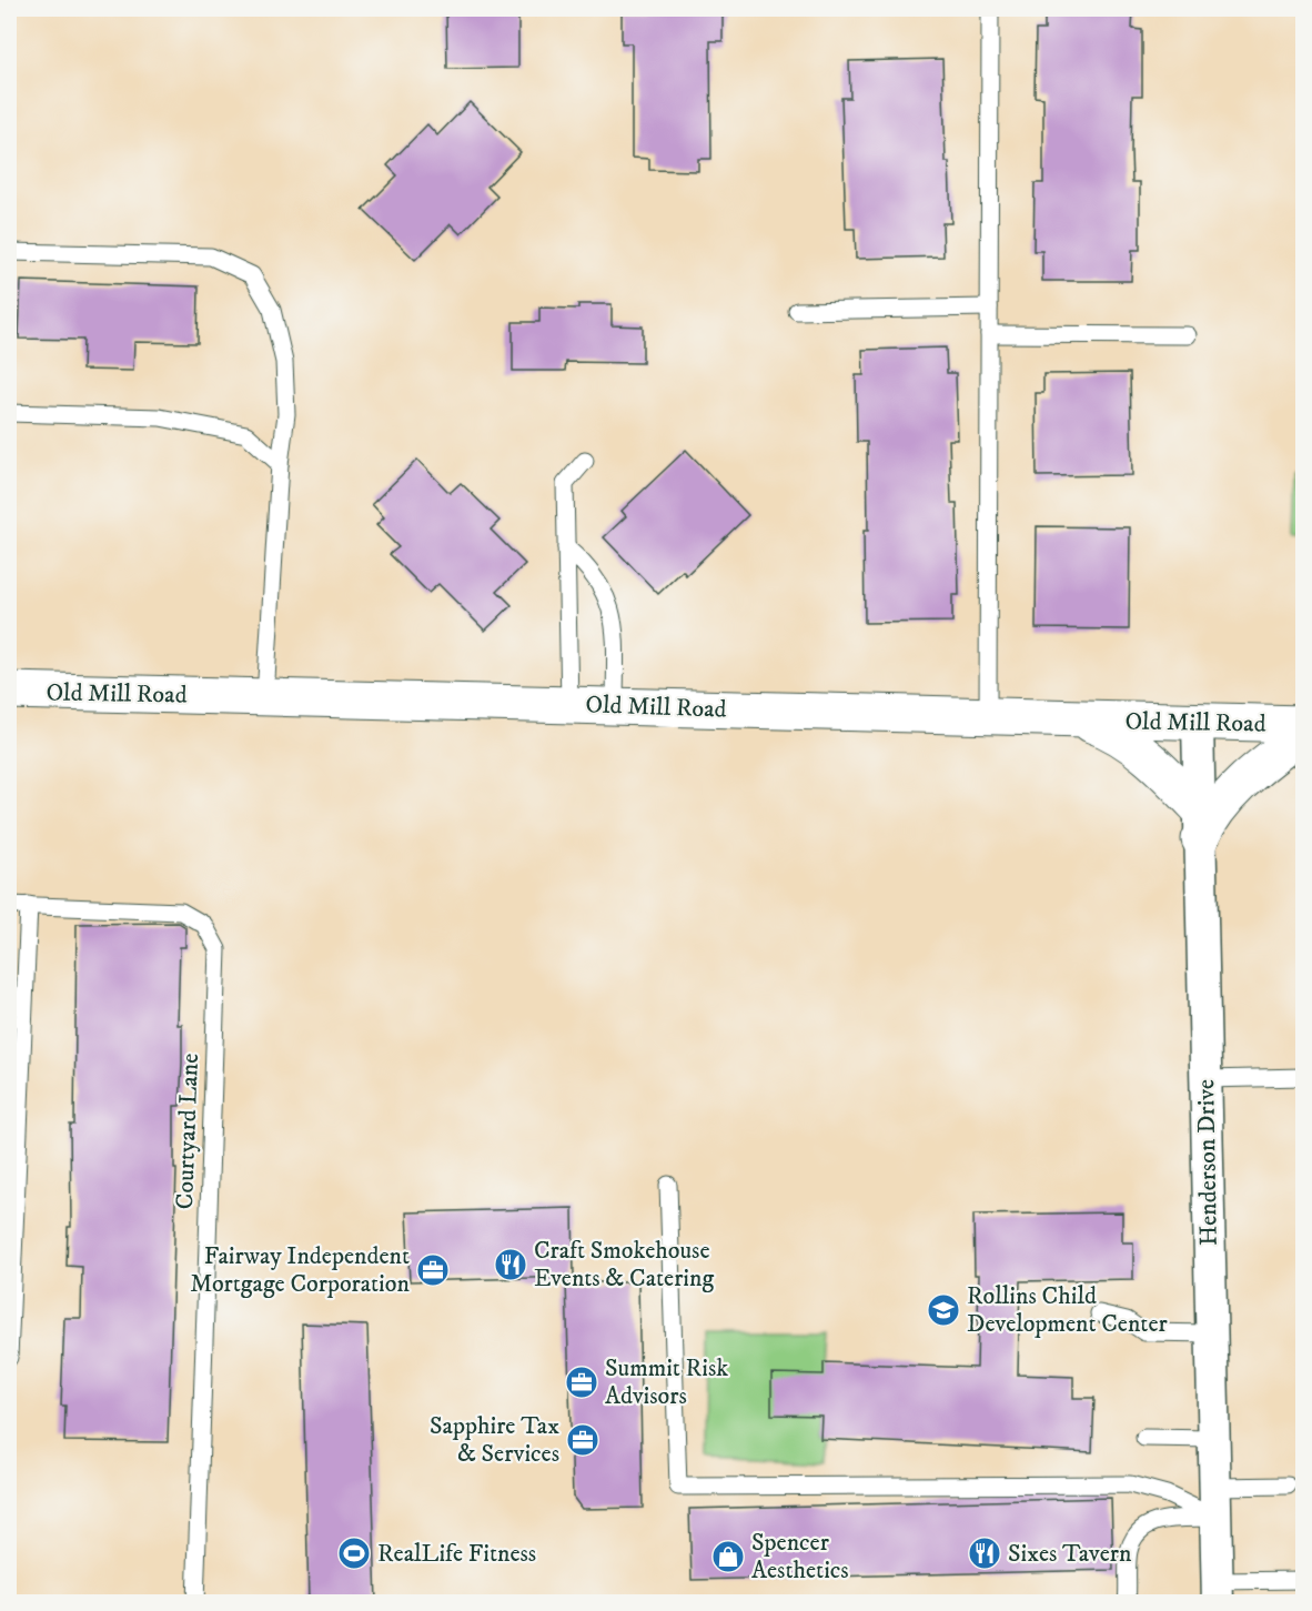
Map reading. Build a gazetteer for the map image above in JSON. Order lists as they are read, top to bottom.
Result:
{
  "streets": {
    "street": ["Old Mill Road", "Henderson Drive"],
    "lane": ["Courtyard Lane"]
  },
  "crossings": [
    ["Old Mill Road", "Henderson Drive"]
  ],
  "places": {
    "restaurant": ["Craft Smokehouse Events & Catering", "Sixes Tavern"],
    "office": ["Fairway Independent Mortgage Corporation", "Summit Risk Advisors", "Sapphire Tax & Services"],
    "school or university": ["Rollins Child Development Center"],
    "sports": ["RealLife Fitness"],
    "shop": ["Spencer Aesthetics"]
  }
}
